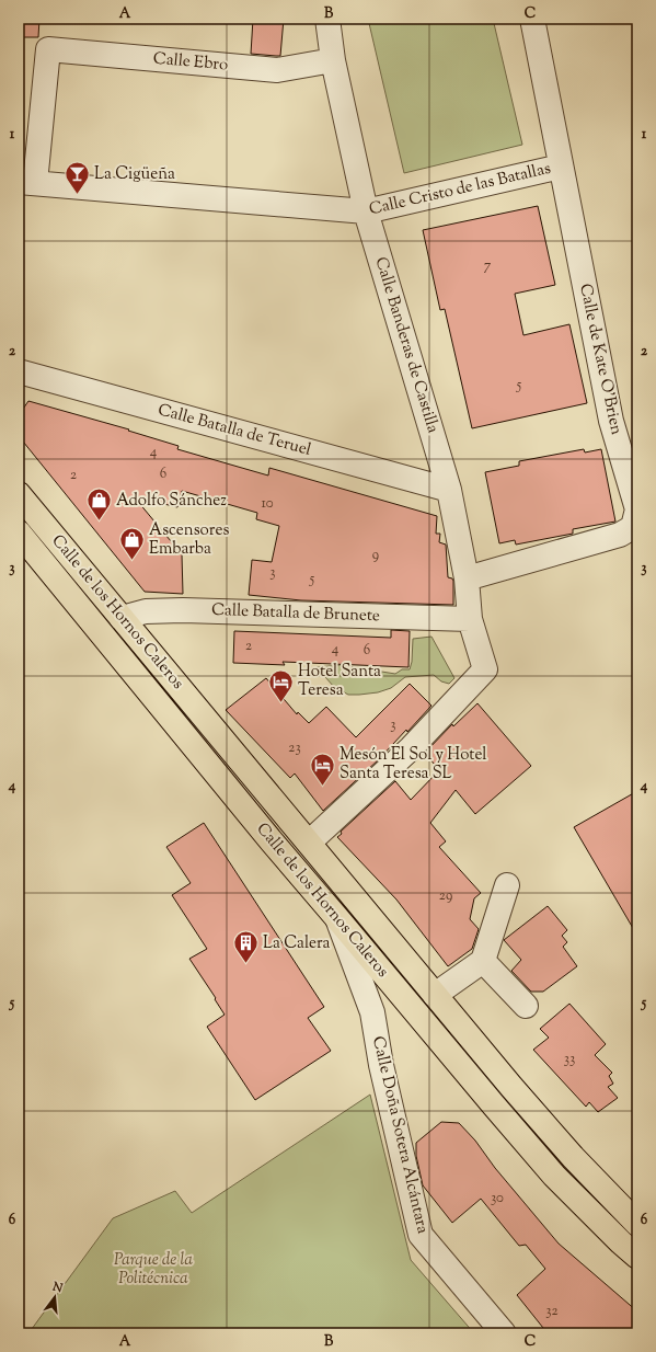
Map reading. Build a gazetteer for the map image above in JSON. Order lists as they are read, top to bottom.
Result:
{
  "streets": {
    "main road": ["Calle de los Hornos Caleros"],
    "street": [
      "Calle Ebro",
      "Calle Cristo de las Batallas",
      "Calle Banderas de Castilla",
      "Calle de Kate O'Brien",
      "Calle Batalla de Teruel",
      "Calle Batalla de Brunete",
      "Calle Doña Sotera Alcántara"
    ]
  },
  "crossings": [
    ["Calle Ebro", "Calle Cristo de las Batallas"],
    ["Calle Ebro", "Calle Banderas de Castilla"],
    ["Calle Cristo de las Batallas", "Calle Banderas de Castilla"],
    ["Calle Cristo de las Batallas", "Calle de Kate O'Brien"],
    ["Calle Banderas de Castilla", "Calle de Kate O'Brien"],
    ["Calle Banderas de Castilla", "Calle Batalla de Teruel"],
    ["Calle Banderas de Castilla", "Calle de los Hornos Caleros"],
    ["Calle Banderas de Castilla", "Calle Batalla de Brunete"],
    ["Calle de los Hornos Caleros", "Calle Batalla de Brunete"],
    ["Calle de los Hornos Caleros", "Calle Doña Sotera Alcántara"]
  ],
  "parks": ["Parque de la Politécnica"],
  "places": {
    "bar": ["La Cigüeña"],
    "shop": ["Adolfo Sánchez", "Ascensores Embarba"],
    "hotel": ["Hotel Santa Teresa", "Mesón El Sol y Hotel Santa Teresa SL"],
    "building": ["La Calera"]
  },
  "house_numbers": [
    "7",
    "5",
    "4",
    "6",
    "2",
    "10",
    "9",
    "3",
    "5",
    "2",
    "4",
    "6",
    "3",
    "23",
    "29",
    "33",
    "30",
    "32"
  ],
  "north": "top",
  "grid": {
    "columns": ["A", "B", "C"],
    "rows": [
      "1",
      "2",
      "3",
      "4",
      "5",
      "6"
    ]
  }
}
